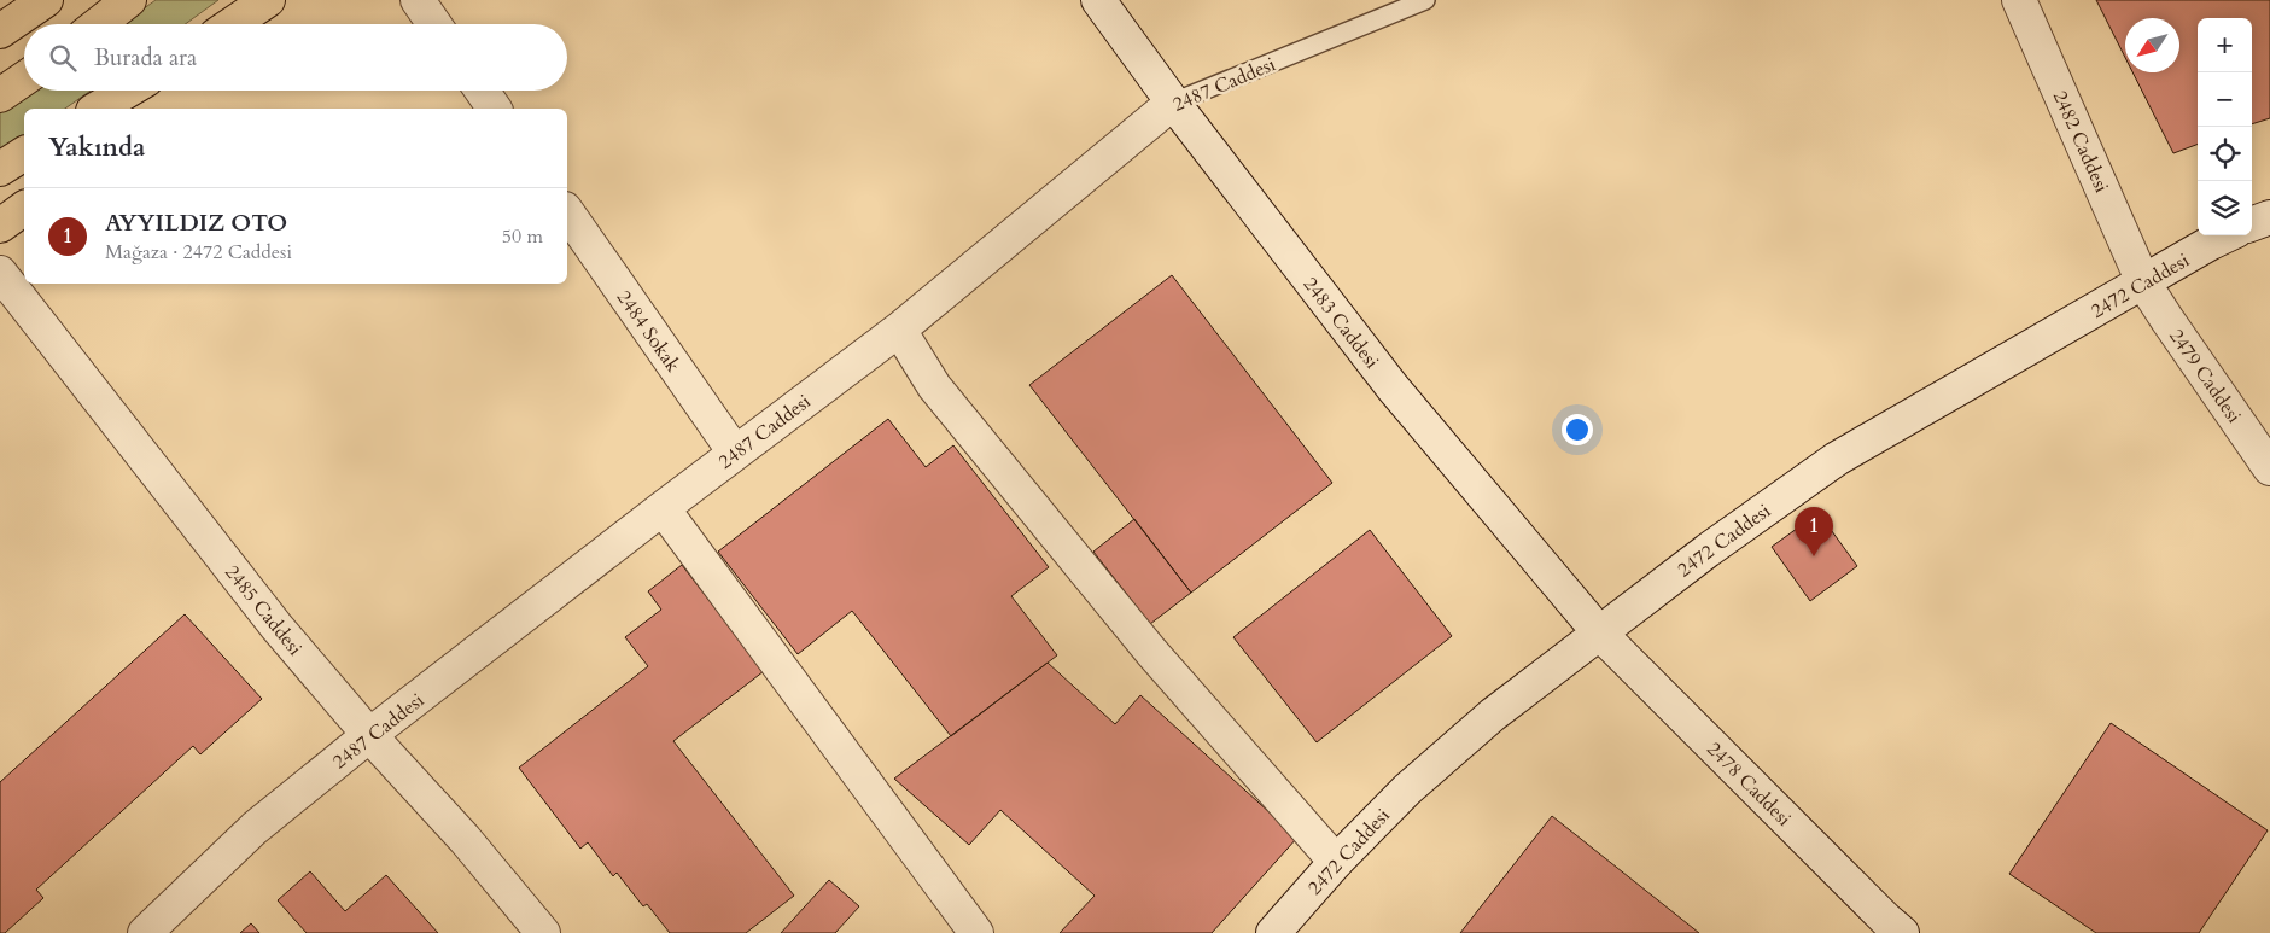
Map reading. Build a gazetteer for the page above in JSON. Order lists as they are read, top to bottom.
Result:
{
  "streets": {
    "street": [
      "2487 Caddesi",
      "2482 Caddesi",
      "2472 Caddesi",
      "2483 Caddesi",
      "2484 Sokak",
      "2479 Caddesi",
      "2485 Caddesi",
      "2478 Caddesi"
    ]
  },
  "crossings": [
    ["2487 Caddesi", "2483 Caddesi"],
    ["2487 Caddesi", "2484 Sokak"],
    ["2487 Caddesi", "2485 Caddesi"],
    ["2482 Caddesi", "2472 Caddesi"],
    ["2482 Caddesi", "2479 Caddesi"],
    ["2472 Caddesi", "2483 Caddesi"],
    ["2472 Caddesi", "2479 Caddesi"],
    ["2472 Caddesi", "2478 Caddesi"],
    ["2483 Caddesi", "2478 Caddesi"]
  ],
  "north": "bottom left",
  "page": {
    "map_buttons": ["+", "−"],
    "search": "Burada ara",
    "heading": "Yakında",
    "list": [
      {
        "mark": "1",
        "name": "AYYILDIZ OTO",
        "note": "Mağaza · 2472 Caddesi",
        "value": "50 m"
      }
    ],
    "pins": "1"
  }
}
